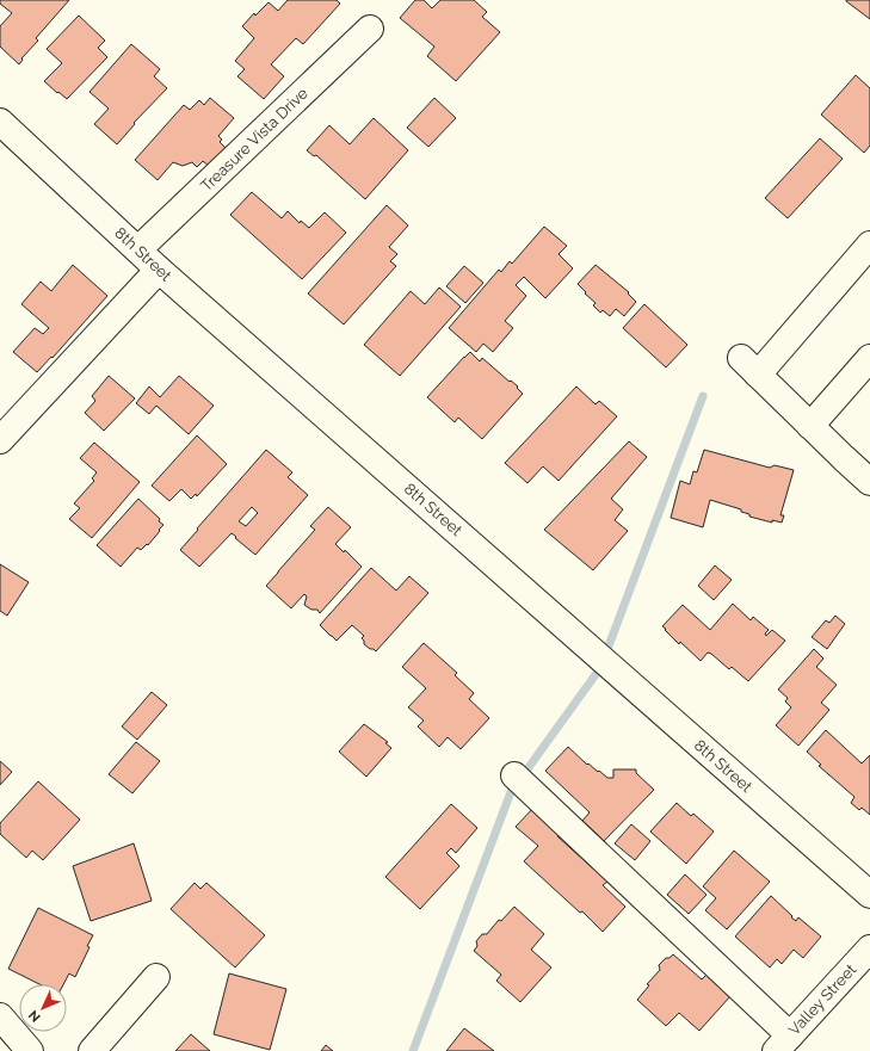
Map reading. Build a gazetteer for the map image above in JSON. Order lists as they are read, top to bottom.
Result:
{
  "streets": {
    "street": ["Treasure Vista Drive", "8th Street", "Valley Street"]
  },
  "crossings": [
    ["Treasure Vista Drive", "8th Street"]
  ],
  "north": "bottom left"
}
